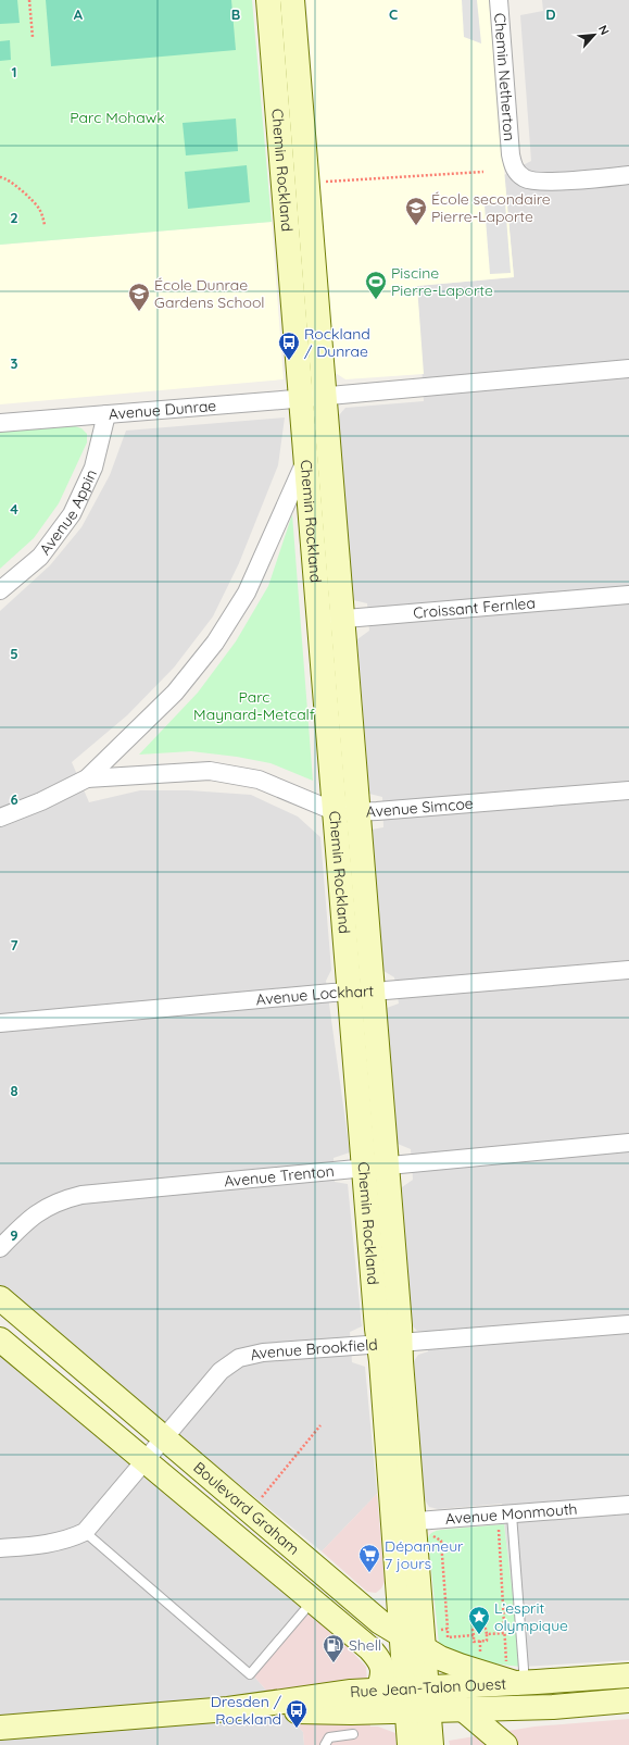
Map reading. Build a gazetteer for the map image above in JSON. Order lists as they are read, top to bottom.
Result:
{
  "streets": {
    "street": [
      "Chemin Netherton",
      "Chemin Rockland",
      "Avenue Dunrae",
      "Avenue Appin",
      "Croissant Fernlea",
      "Avenue Simcoe",
      "Avenue Lockhart",
      "Avenue Trenton",
      "Avenue Brookfield",
      "Boulevard Graham",
      "Avenue Monmouth",
      "Rue Jean-Talon Ouest"
    ]
  },
  "crossings": [
    ["Chemin Rockland", "Avenue Dunrae"],
    ["Chemin Rockland", "Croissant Fernlea"],
    ["Chemin Rockland", "Avenue Simcoe"],
    ["Chemin Rockland", "Avenue Lockhart"],
    ["Chemin Rockland", "Avenue Trenton"],
    ["Chemin Rockland", "Avenue Brookfield"],
    ["Chemin Rockland", "Boulevard Graham"],
    ["Chemin Rockland", "Avenue Monmouth"],
    ["Chemin Rockland", "Rue Jean-Talon Ouest"],
    ["Avenue Dunrae", "Avenue Appin"],
    ["Avenue Brookfield", "Boulevard Graham"],
    ["Boulevard Graham", "Rue Jean-Talon Ouest"]
  ],
  "parks": ["Parc Mohawk", "Parc Maynard-Metcalf"],
  "places": {
    "school or university": ["École secondaire Pierre-Laporte", "École Dunrae Gardens School"],
    "sports": ["Piscine Pierre-Laporte"],
    "bus stop": ["Rockland / Dunrae", "Dresden / Rockland"],
    "supermarket": ["Dépanneur 7 jours"],
    "place": ["L’esprit olympique"],
    "fuel station": ["Shell"]
  },
  "north": "top right",
  "grid": {
    "columns": [
      "A",
      "B",
      "C",
      "D"
    ],
    "rows": [
      "1",
      "2",
      "3",
      "4",
      "5",
      "6",
      "7",
      "8",
      "9"
    ]
  }
}
